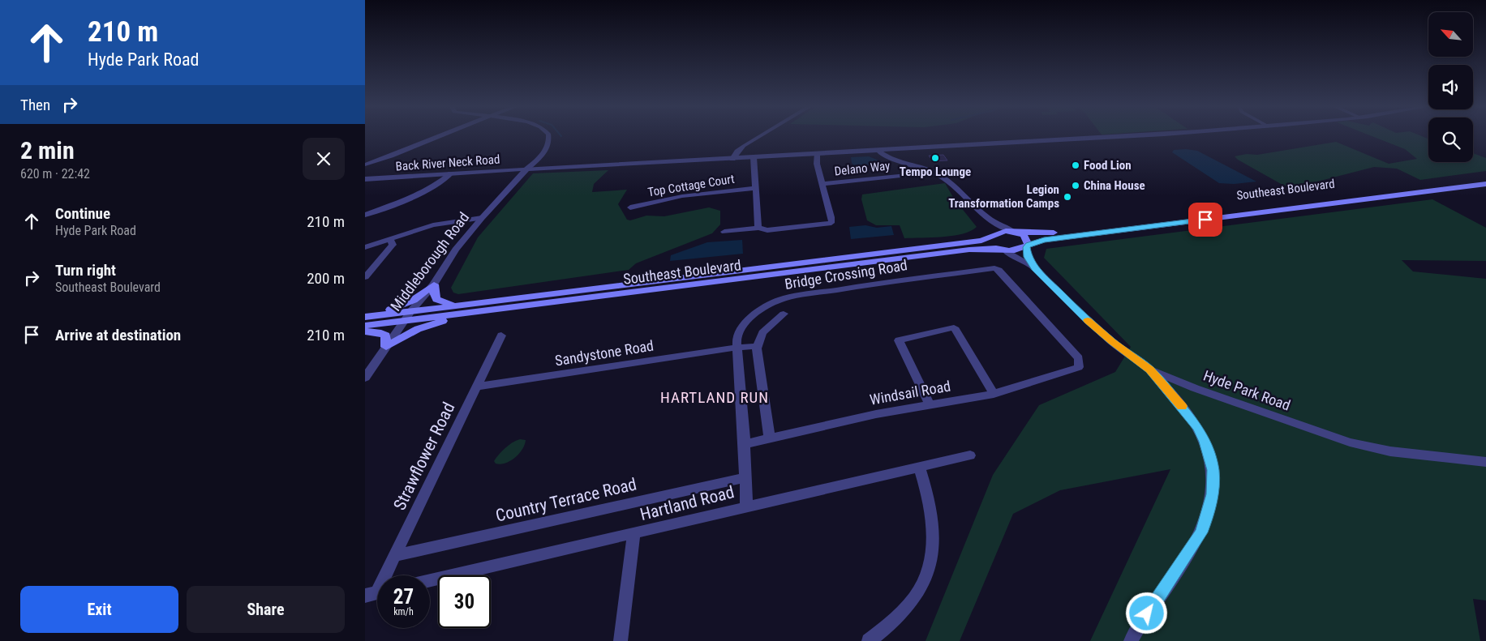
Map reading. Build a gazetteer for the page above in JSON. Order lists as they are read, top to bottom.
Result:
{
  "streets": {
    "main road": ["Southeast Boulevard"],
    "street": [
      "Back River Neck Road",
      "Delano Way",
      "Top Cottage Court",
      "Middleborough Road",
      "Bridge Crossing Road",
      "Sandystone Road",
      "Hyde Park Road",
      "Windsail Road",
      "Strawflower Road",
      "Country Terrace Road",
      "Hartland Road"
    ]
  },
  "crossings": [
    ["Back River Neck Road", "Middleborough Road"],
    ["Southeast Boulevard", "Middleborough Road"],
    ["Southeast Boulevard", "Hyde Park Road"],
    ["Bridge Crossing Road", "Sandystone Road"],
    ["Bridge Crossing Road", "Windsail Road"],
    ["Bridge Crossing Road", "Country Terrace Road"],
    ["Bridge Crossing Road", "Hartland Road"],
    ["Sandystone Road", "Strawflower Road"],
    ["Strawflower Road", "Country Terrace Road"]
  ],
  "districts": ["HARTLAND RUN"],
  "places": [
    "Tempo Lounge",
    "Food Lion",
    "China House",
    "Legion Transformation Camps"
  ],
  "north": "top left",
  "page": {
    "turn": ["210 m", "Hyde Park Road"],
    "then": "Then",
    "heading": ["2 min", "620 m · 22:42"],
    "list": [
      {
        "name": "Continue",
        "note": "Hyde Park Road",
        "value": "210 m"
      },
      {
        "name": "Turn right",
        "note": "Southeast Boulevard",
        "value": "200 m"
      },
      {
        "name": "Arrive at destination",
        "value": "210 m"
      }
    ],
    "speed": "27 km/h",
    "limit": "30",
    "buttons": ["Exit", "Share"]
  }
}
